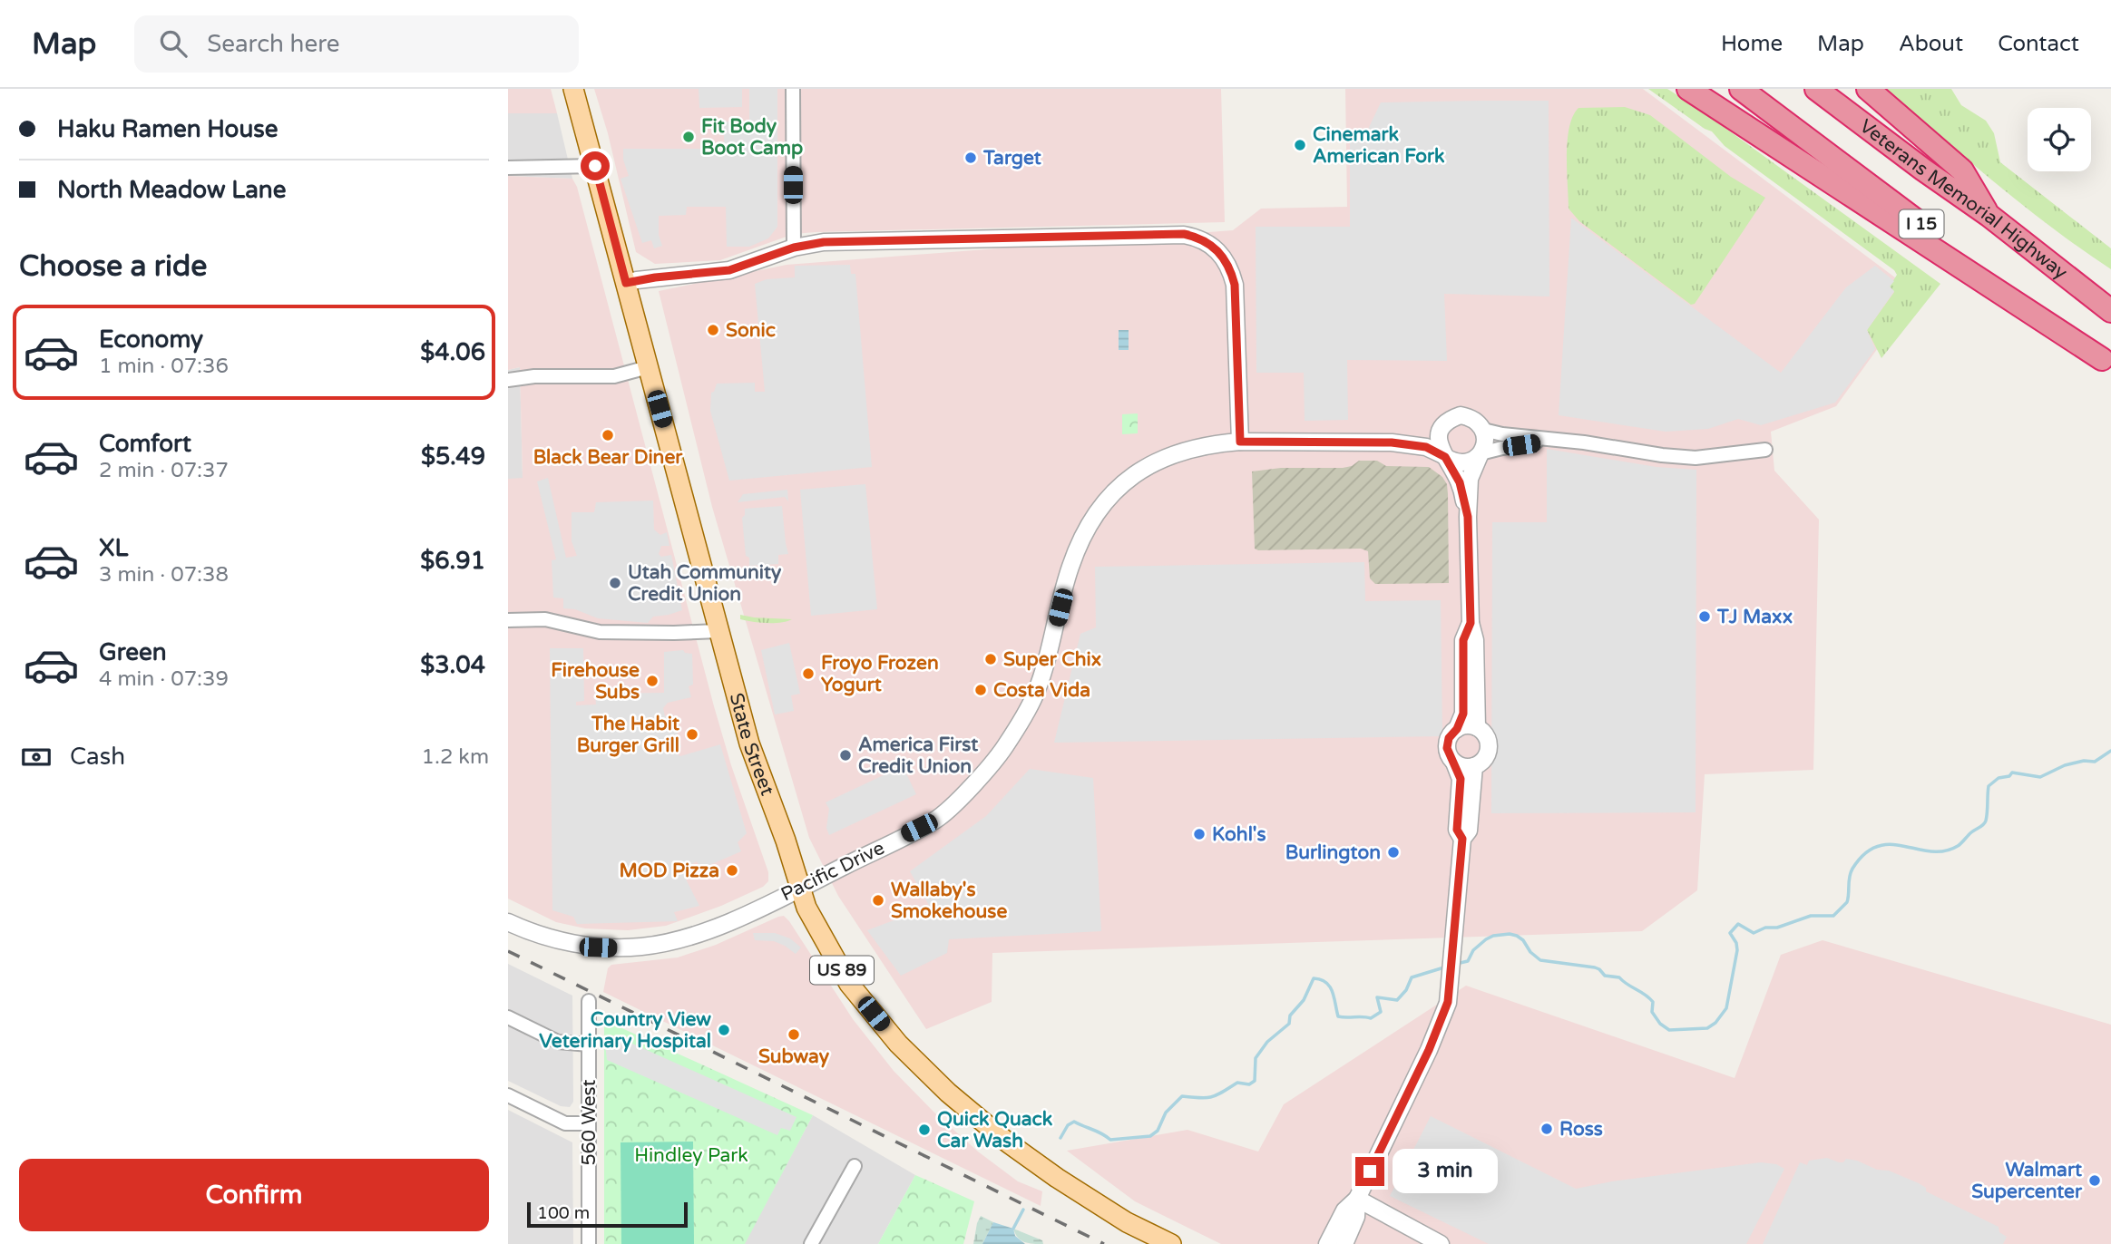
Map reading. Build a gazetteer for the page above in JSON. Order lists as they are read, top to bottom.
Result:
{
  "streets": {
    "highway": ["Veterans Memorial Highway", "I 15"],
    "main road": ["State Street", "US 89"],
    "street": ["Pacific Drive", "560 West"]
  },
  "crossings": [
    ["State Street", "Pacific Drive"]
  ],
  "parks": ["Hindley Park"],
  "places": [
    "Fit Body Boot Camp",
    "Cinemark American Fork",
    "Target",
    "Sonic",
    "Black Bear Diner",
    "Utah Community Credit Union",
    "TJ Maxx",
    "Super Chix",
    "Froyo Frozen Yogurt",
    "Firehouse Subs",
    "Costa Vida",
    "The Habit Burger Grill",
    "America First Credit Union",
    "Kohl's",
    "Burlington",
    "MOD Pizza",
    "Wallaby's Smokehouse",
    "Country View Veterinary Hospital",
    "Subway",
    "Ross",
    "Quick Quack Car Wash",
    "Walmart Supercenter"
  ],
  "scale_bar": "100 m",
  "page": {
    "header": "Map",
    "search": "Search here",
    "nav": [
      "Home",
      "Map",
      "About",
      "Contact"
    ],
    "banner": ["Haku Ramen House", "North Meadow Lane"],
    "heading": "Choose a ride",
    "list": [
      {
        "name": "Economy",
        "note": "1 min · 07:36",
        "value": "$4.06"
      },
      {
        "name": "Comfort",
        "note": "2 min · 07:37",
        "value": "$5.49"
      },
      {
        "name": "XL",
        "note": "3 min · 07:38",
        "value": "$6.91"
      },
      {
        "name": "Green",
        "note": "4 min · 07:39",
        "value": "$3.04"
      }
    ],
    "pay": ["Cash", "1.2 km"],
    "buttons": "Confirm",
    "bubble": "3 min",
    "scale": "100 m"
  }
}
